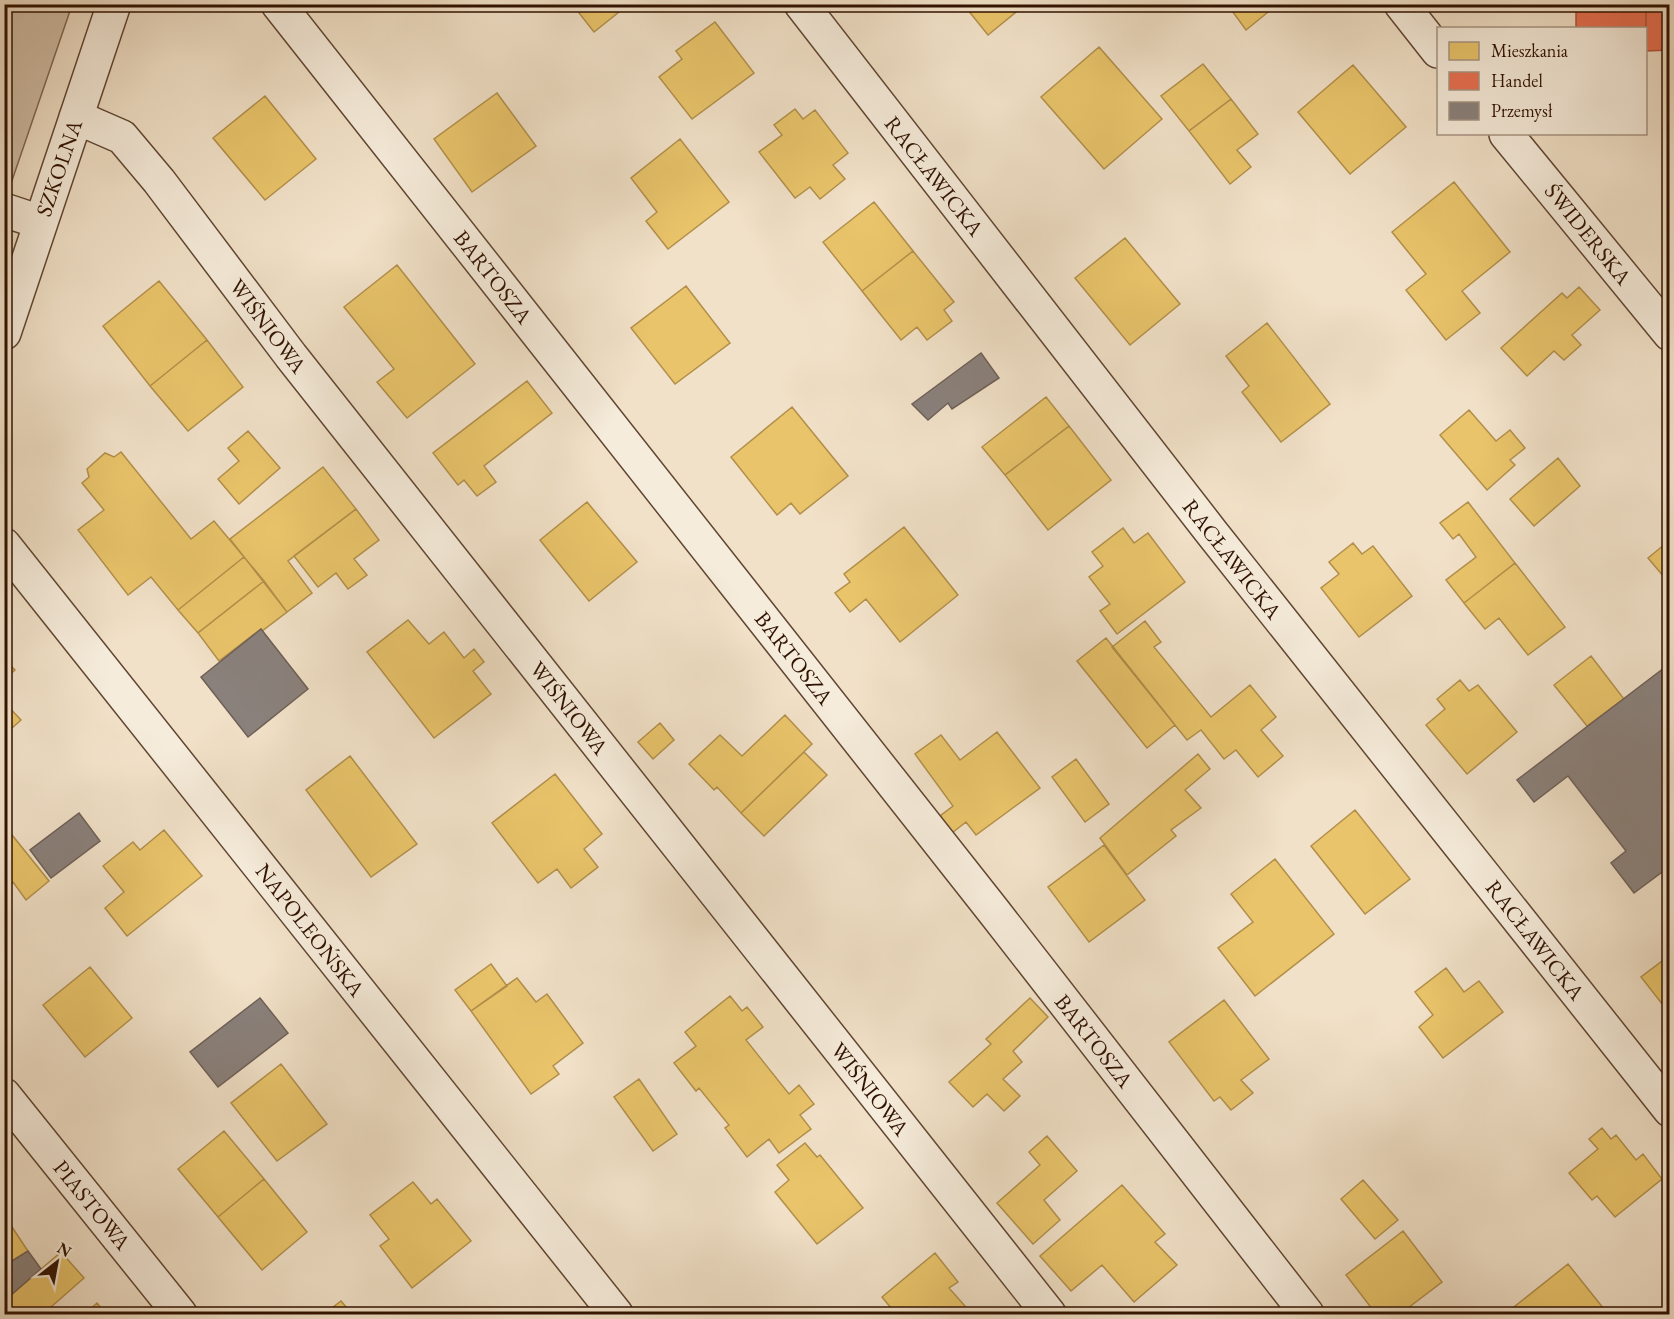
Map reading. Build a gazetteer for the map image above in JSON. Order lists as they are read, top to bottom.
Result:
{
  "streets": {
    "street": [
      "SZKOLNA",
      "RACŁAWICKA",
      "ŚWIDERSKA",
      "BARTOSZA",
      "WIŚNIOWA",
      "NAPOLEOŃSKA",
      "PIASTOWA"
    ]
  },
  "crossings": [
    ["SZKOLNA", "WIŚNIOWA"]
  ],
  "legend": ["Mieszkania", "Handel", "Przemysł"],
  "north": "top right"
}
